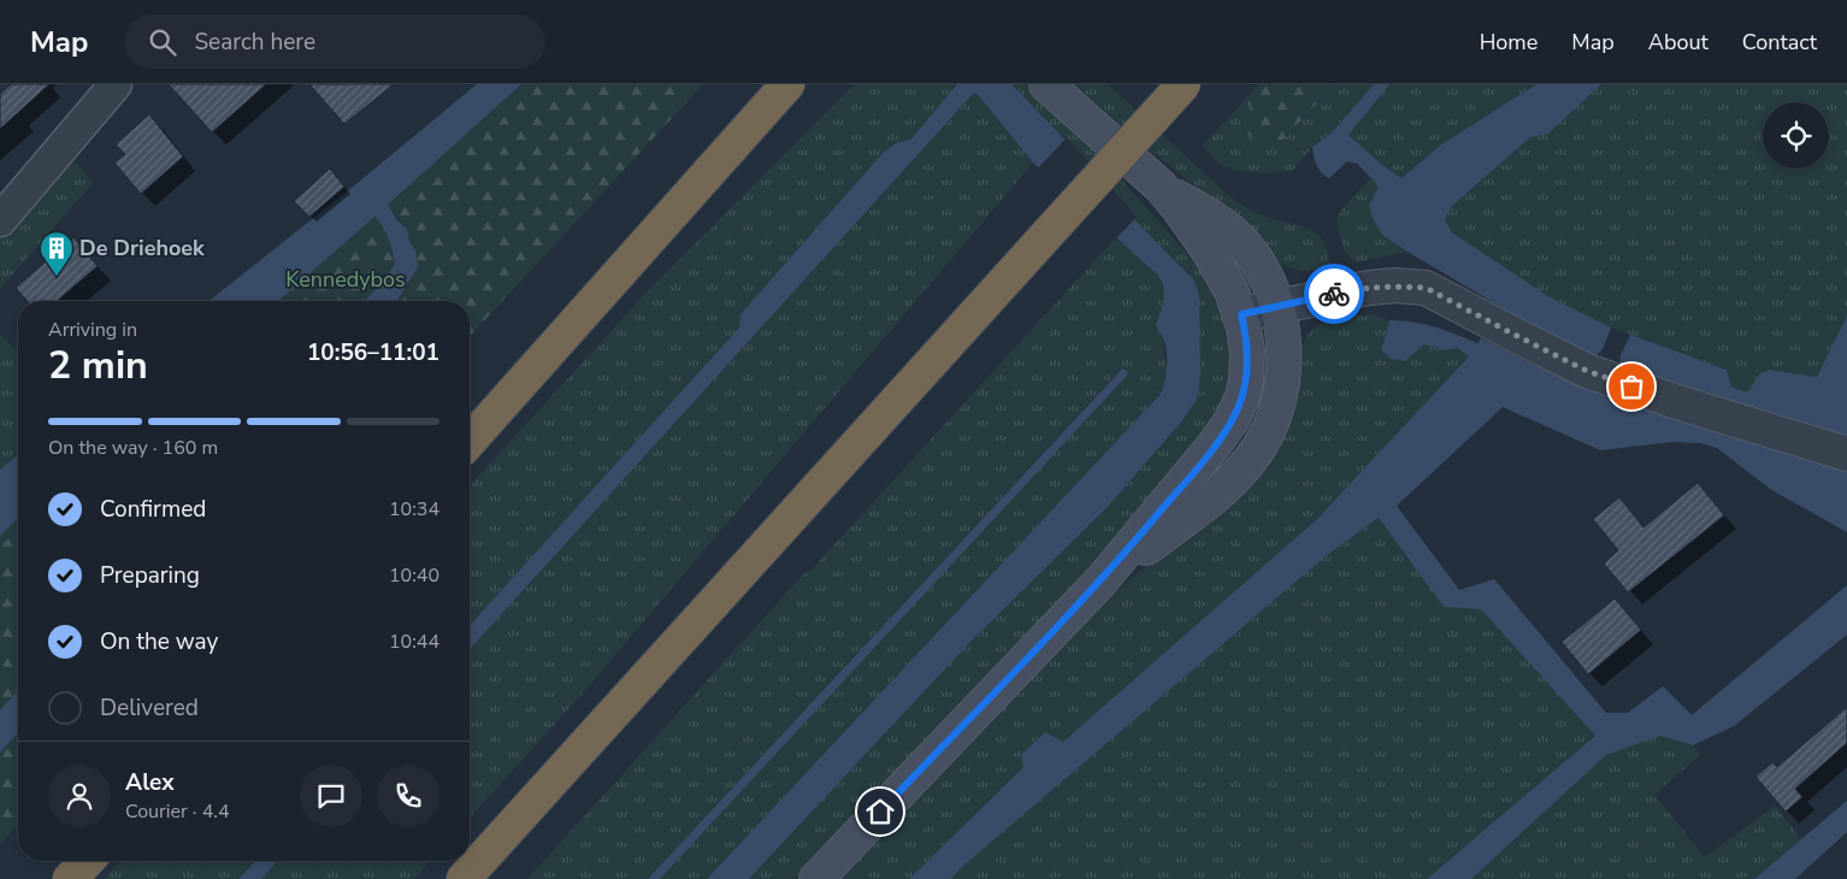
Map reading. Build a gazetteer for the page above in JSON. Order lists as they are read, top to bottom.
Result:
{
  "parks": ["Kennedybos"],
  "places": {
    "building": ["De Driehoek"]
  },
  "page": {
    "header": "Map",
    "search": "Search here",
    "nav": [
      "Home",
      "Map",
      "About",
      "Contact"
    ],
    "heading": ["2 min", "Arriving in", "10:56–11:01"],
    "panel": ["Alex", "Courier · 4.4"],
    "bar": "On the way · 160 m",
    "list": [
      ["Confirmed", "10:34"],
      ["Preparing", "10:40"],
      ["On the way", "10:44"],
      "Delivered"
    ]
  }
}
